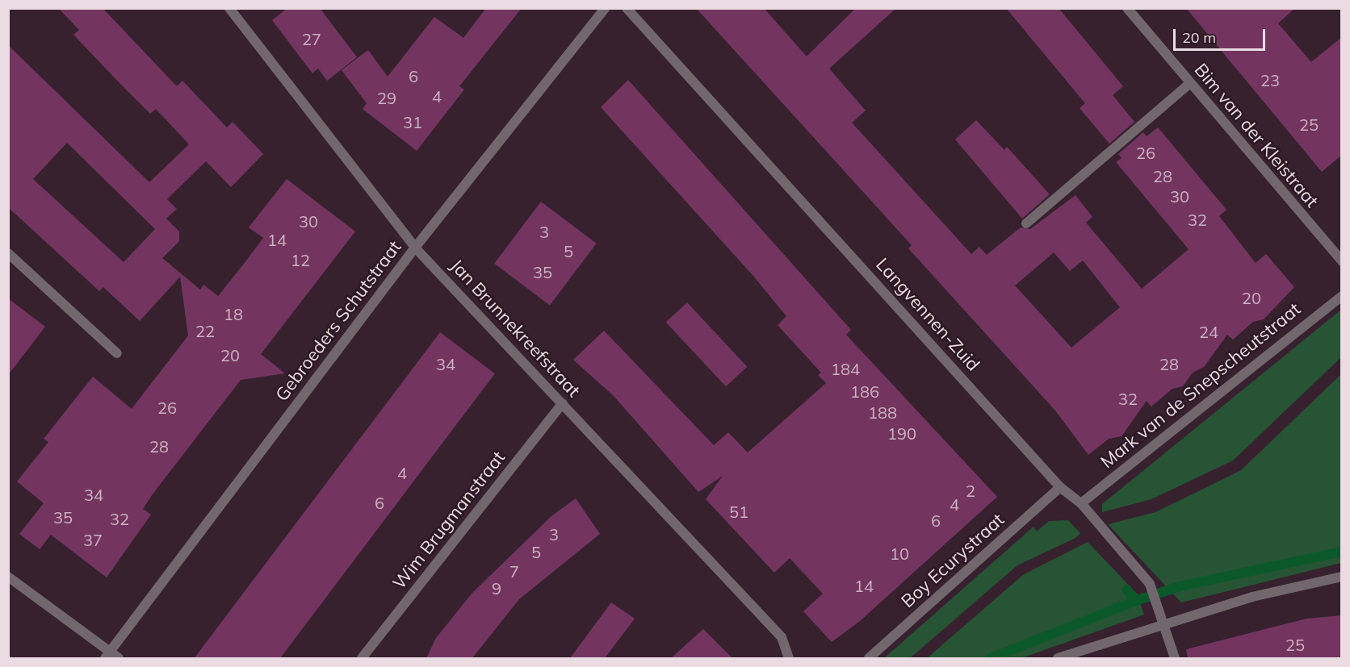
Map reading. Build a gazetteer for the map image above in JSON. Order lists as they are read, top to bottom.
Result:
{
  "streets": {
    "street": [
      "Bim van der Kleistraat",
      "Langvennen-Zuid",
      "Gebroeders Schutstraat",
      "Jan Brunnekreefstraat",
      "Mark van de Snepscheutstraat",
      "Wim Brugmanstraat",
      "Boy Ecurystraat"
    ]
  },
  "crossings": [
    ["Langvennen-Zuid", "Mark van de Snepscheutstraat"],
    ["Langvennen-Zuid", "Boy Ecurystraat"],
    ["Gebroeders Schutstraat", "Jan Brunnekreefstraat"],
    ["Jan Brunnekreefstraat", "Wim Brugmanstraat"]
  ],
  "house_numbers": [
    "27",
    "6",
    "23",
    "4",
    "29",
    "31",
    "25",
    "26",
    "28",
    "30",
    "32",
    "30",
    "3",
    "14",
    "5",
    "12",
    "35",
    "20",
    "18",
    "22",
    "24",
    "20",
    "34",
    "28",
    "184",
    "186",
    "32",
    "26",
    "188",
    "190",
    "28",
    "4",
    "2",
    "34",
    "6",
    "4",
    "51",
    "35",
    "32",
    "6",
    "3",
    "37",
    "5",
    "10",
    "7",
    "14",
    "9",
    "25"
  ],
  "scale_bar": "20 m"
}
